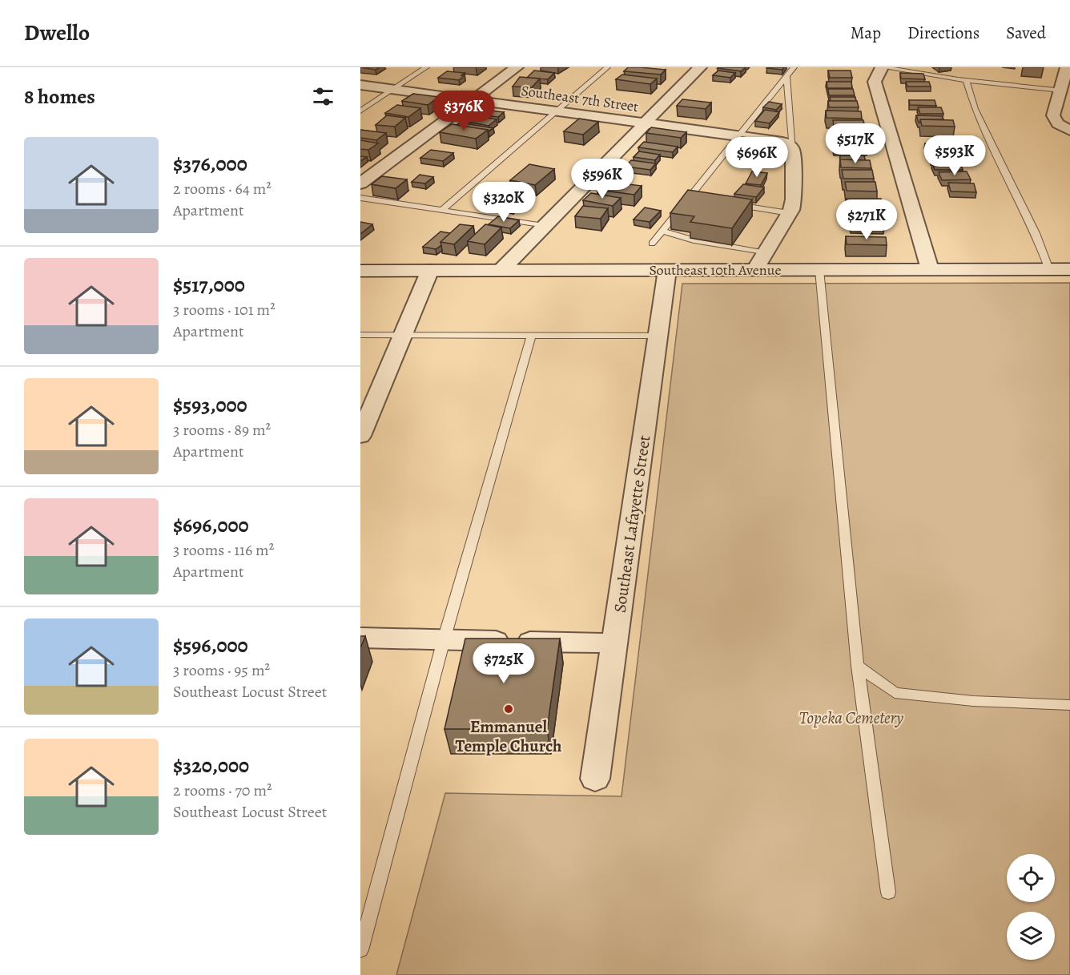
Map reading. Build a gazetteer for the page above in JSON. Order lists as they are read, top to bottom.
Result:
{
  "streets": {
    "main road": ["Southeast 10th Avenue"],
    "street": ["Southeast 7th Street", "Southeast Lafayette Street"]
  },
  "crossings": [
    ["Southeast 10th Avenue", "Southeast Lafayette Street"]
  ],
  "parks": ["Topeka Cemetery"],
  "places": ["Emmanuel Temple Church"],
  "page": {
    "header": "Dwello",
    "nav": ["Map", "Directions", "Saved"],
    "heading": "8 homes",
    "price": [
      "$376K",
      "$517K",
      "$593K",
      "$696K",
      "$596K",
      "$320K",
      "$271K",
      "$725K"
    ],
    "list": [
      {
        "name": "$376,000",
        "note": "2 rooms · 64 m² · Apartment"
      },
      {
        "name": "$517,000",
        "note": "3 rooms · 101 m² · Apartment"
      },
      {
        "name": "$593,000",
        "note": "3 rooms · 89 m² · Apartment"
      },
      {
        "name": "$696,000",
        "note": "3 rooms · 116 m² · Apartment"
      },
      {
        "name": "$596,000",
        "note": "3 rooms · 95 m² · Southeast Locust Street"
      },
      {
        "name": "$320,000",
        "note": "2 rooms · 70 m² · Southeast Locust Street"
      }
    ]
  }
}
